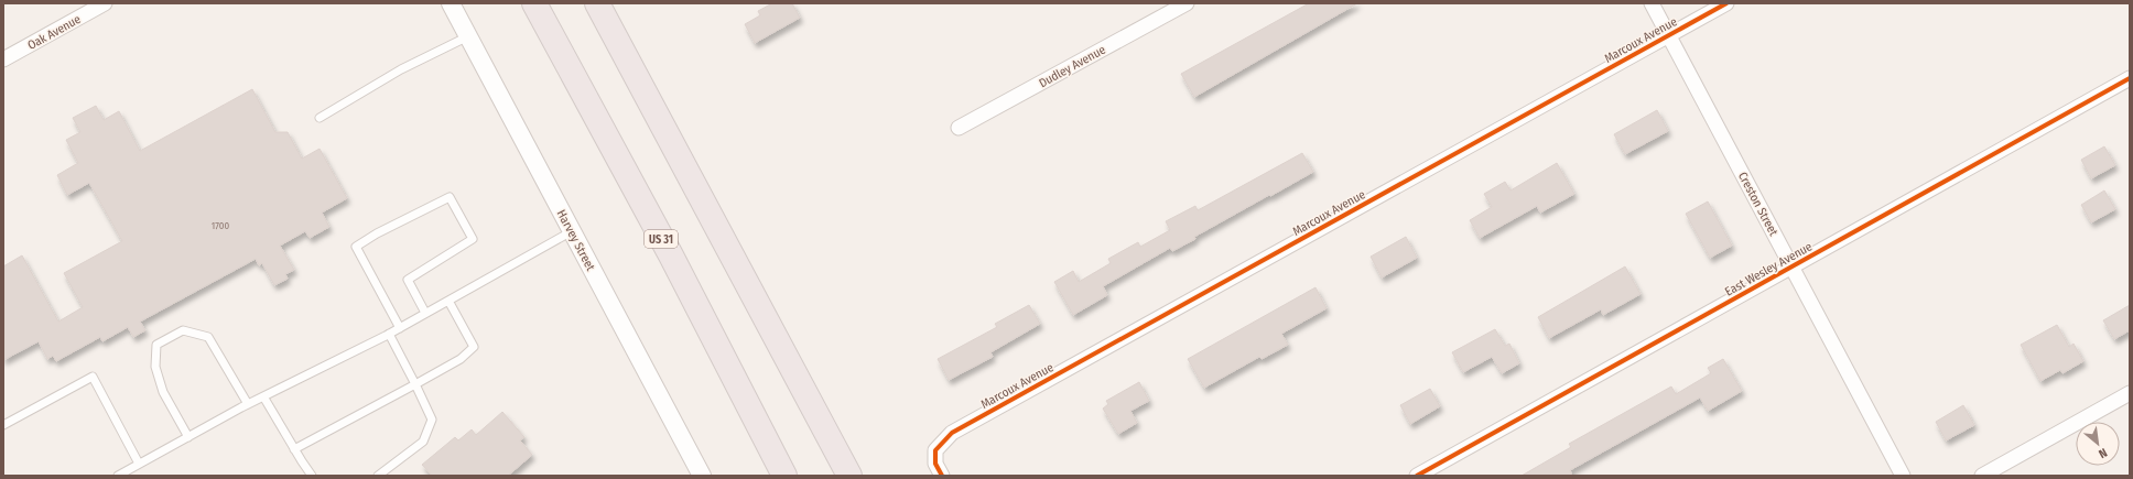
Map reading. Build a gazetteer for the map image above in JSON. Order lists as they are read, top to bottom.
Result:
{
  "streets": {
    "highway": ["US 31"],
    "street": [
      "Oak Avenue",
      "Marcoux Avenue",
      "Dudley Avenue",
      "Creston Street",
      "Harvey Street",
      "East Wesley Avenue"
    ]
  },
  "crossings": [
    ["Marcoux Avenue", "Creston Street"],
    ["Creston Street", "East Wesley Avenue"]
  ],
  "house_numbers": ["1700"],
  "north": "bottom right"
}
